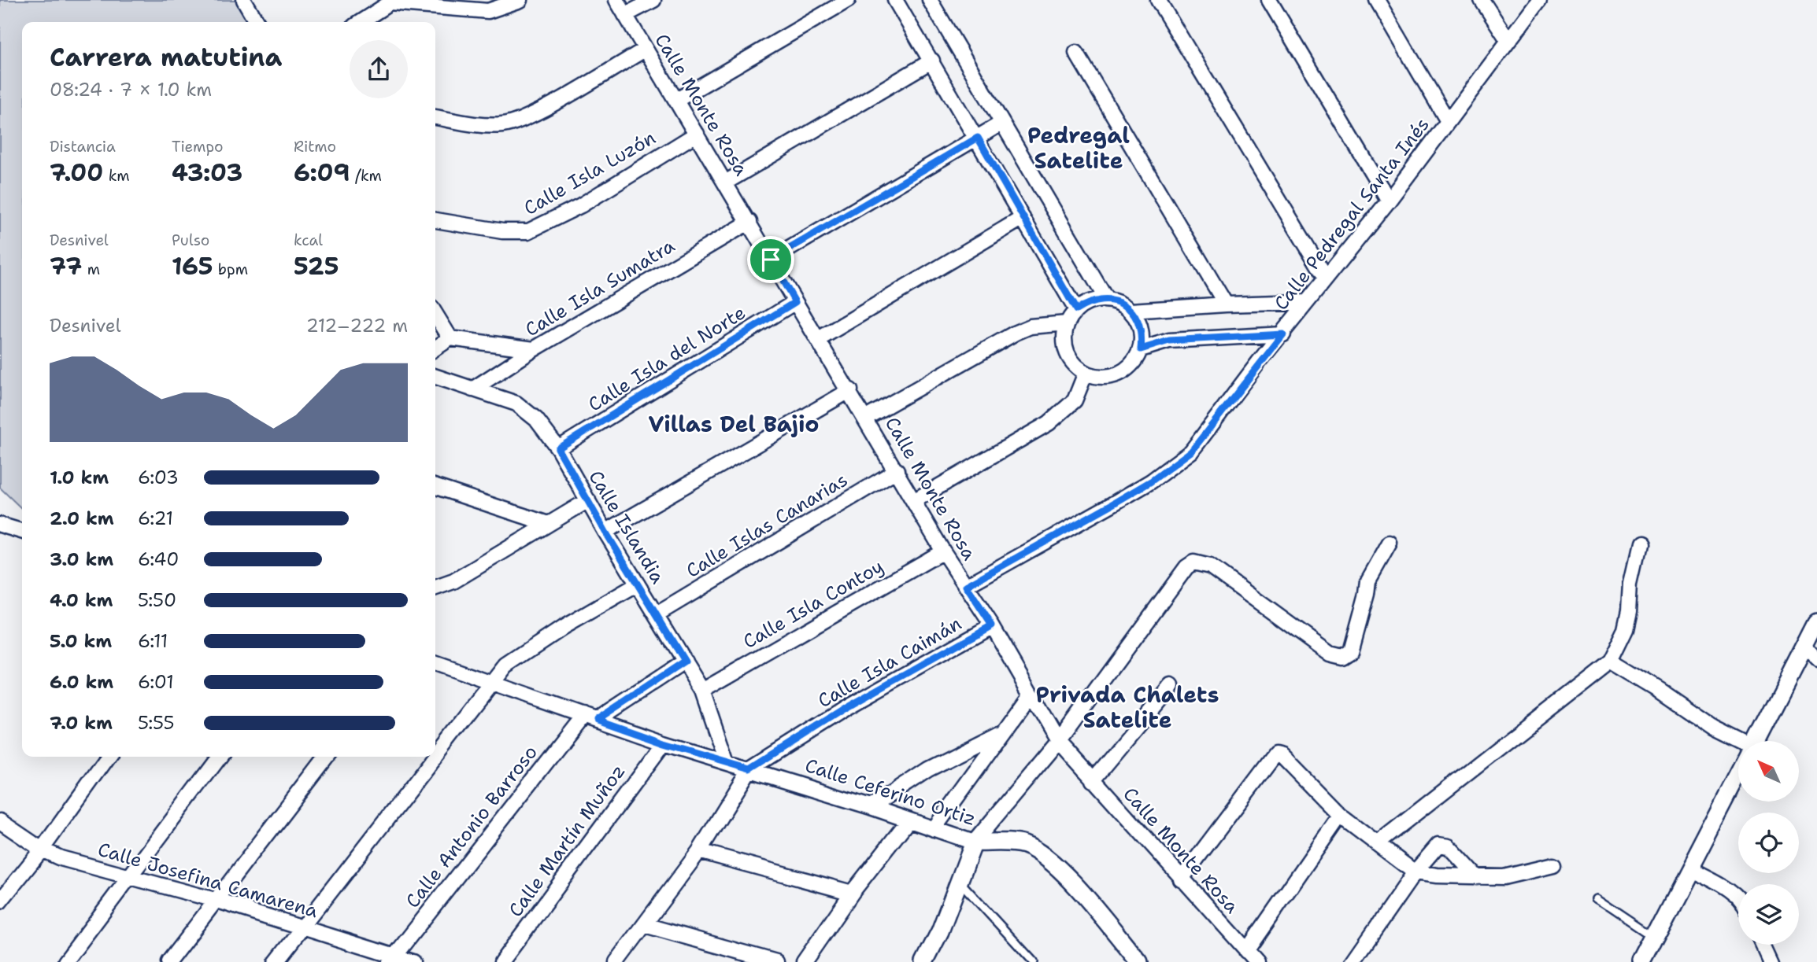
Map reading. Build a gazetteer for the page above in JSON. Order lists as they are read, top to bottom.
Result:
{
  "streets": {
    "street": [
      "Calle Monte Rosa",
      "Calle Isla Luzón",
      "Calle Pedregal Santa Inés",
      "Calle Isla Sumatra",
      "Calle Isla del Norte",
      "Calle Islas Canarias",
      "Calle Islandia",
      "Calle Isla Contoy",
      "Calle Isla Caimán",
      "Calle Ceferino Ortiz",
      "Calle Antonio Barroso",
      "Calle Martín Muñoz",
      "Calle Josefina Camarena"
    ]
  },
  "crossings": [
    ["Calle Monte Rosa", "Calle Isla Luzón"],
    ["Calle Monte Rosa", "Calle Pedregal Santa Inés"],
    ["Calle Monte Rosa", "Calle Isla Sumatra"],
    ["Calle Monte Rosa", "Calle Isla del Norte"],
    ["Calle Monte Rosa", "Calle Islas Canarias"],
    ["Calle Monte Rosa", "Calle Isla Contoy"],
    ["Calle Monte Rosa", "Calle Isla Caimán"],
    ["Calle Isla Sumatra", "Calle Islandia"],
    ["Calle Isla del Norte", "Calle Islandia"],
    ["Calle Islas Canarias", "Calle Islandia"],
    ["Calle Islandia", "Calle Isla Contoy"],
    ["Calle Islandia", "Calle Ceferino Ortiz"],
    ["Calle Isla Caimán", "Calle Ceferino Ortiz"],
    ["Calle Ceferino Ortiz", "Calle Antonio Barroso"],
    ["Calle Ceferino Ortiz", "Calle Martín Muñoz"],
    ["Calle Antonio Barroso", "Calle Josefina Camarena"]
  ],
  "districts": ["Pedregal Satelite", "Villas Del Bajio", "Privada Chalets Satelite"],
  "north": "top left",
  "page": {
    "heading": ["Carrera matutina", "08:24 · 7 × 1.0 km"],
    "stats": [
      ["Distancia", "7.00 km"],
      ["Tiempo", "43:03"],
      ["Ritmo", "6:09 /km"],
      ["Desnivel", "77 m"],
      ["Pulso", "165 bpm"],
      ["kcal", "525"]
    ],
    "chart": ["Desnivel", "212–222 m"],
    "list": [
      {
        "name": "1.0 km",
        "note": "6:03"
      },
      {
        "name": "2.0 km",
        "note": "6:21"
      },
      {
        "name": "3.0 km",
        "note": "6:40"
      },
      {
        "name": "4.0 km",
        "note": "5:50"
      },
      {
        "name": "5.0 km",
        "note": "6:11"
      },
      {
        "name": "6.0 km",
        "note": "6:01"
      },
      {
        "name": "7.0 km",
        "note": "5:55"
      }
    ]
  }
}
